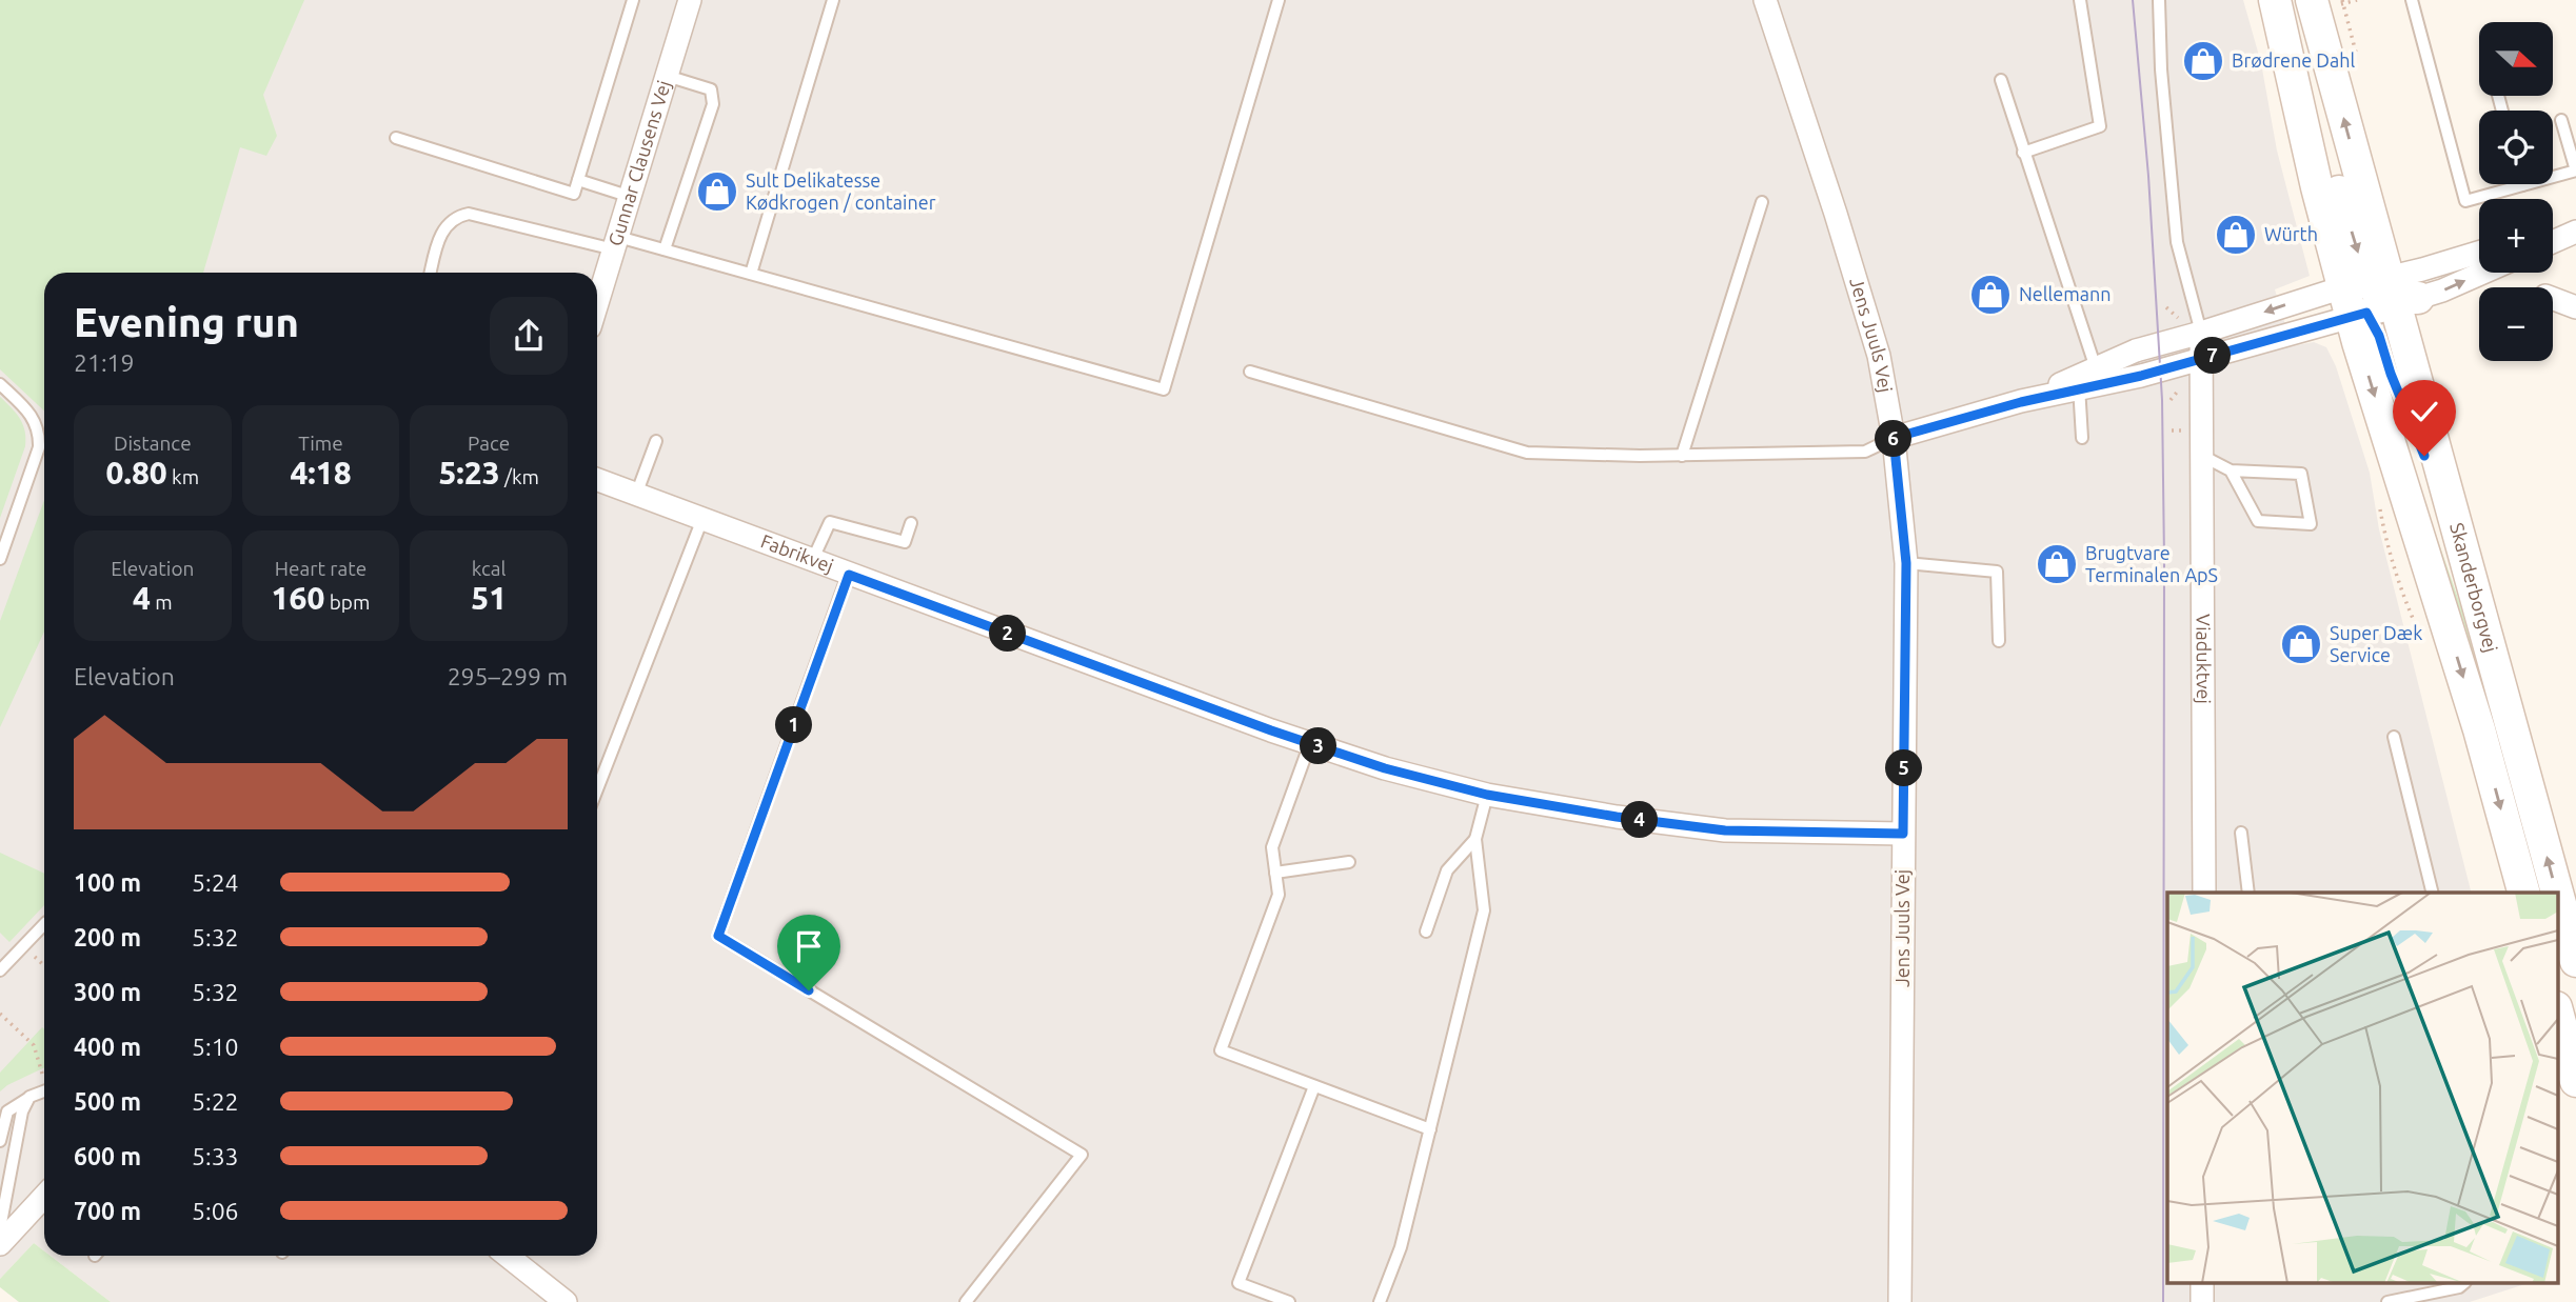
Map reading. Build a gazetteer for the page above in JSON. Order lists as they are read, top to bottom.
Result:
{
  "streets": {
    "main road": ["Skanderborgvej"],
    "street": [
      "Gunnar Clausens Vej",
      "Jens Juuls Vej",
      "Fabrikvej",
      "Viaduktvej"
    ]
  },
  "crossings": [
    ["Jens Juuls Vej", "Fabrikvej"]
  ],
  "places": {
    "shop": [
      "Brødrene Dahl",
      "Sult Delikatesse Kødkrogen / container",
      "Würth",
      "Nellemann",
      "Brugtvare Terminalen ApS",
      "Super Dæk Service"
    ]
  },
  "north": "right",
  "page": {
    "map_buttons": ["+", "−"],
    "heading": ["Evening run", "21:19"],
    "pins": [
      "7",
      "6",
      "2",
      "1",
      "3",
      "5",
      "4"
    ],
    "stats": [
      ["Distance", "0.80 km"],
      ["Time", "4:18"],
      ["Pace", "5:23 /km"],
      ["Elevation", "4 m"],
      ["Heart rate", "160 bpm"],
      ["kcal", "51"]
    ],
    "chart": ["Elevation", "295–299 m"],
    "list": [
      {
        "name": "100 m",
        "note": "5:24"
      },
      {
        "name": "200 m",
        "note": "5:32"
      },
      {
        "name": "300 m",
        "note": "5:32"
      },
      {
        "name": "400 m",
        "note": "5:10"
      },
      {
        "name": "500 m",
        "note": "5:22"
      },
      {
        "name": "600 m",
        "note": "5:33"
      },
      {
        "name": "700 m",
        "note": "5:06"
      }
    ]
  }
}
